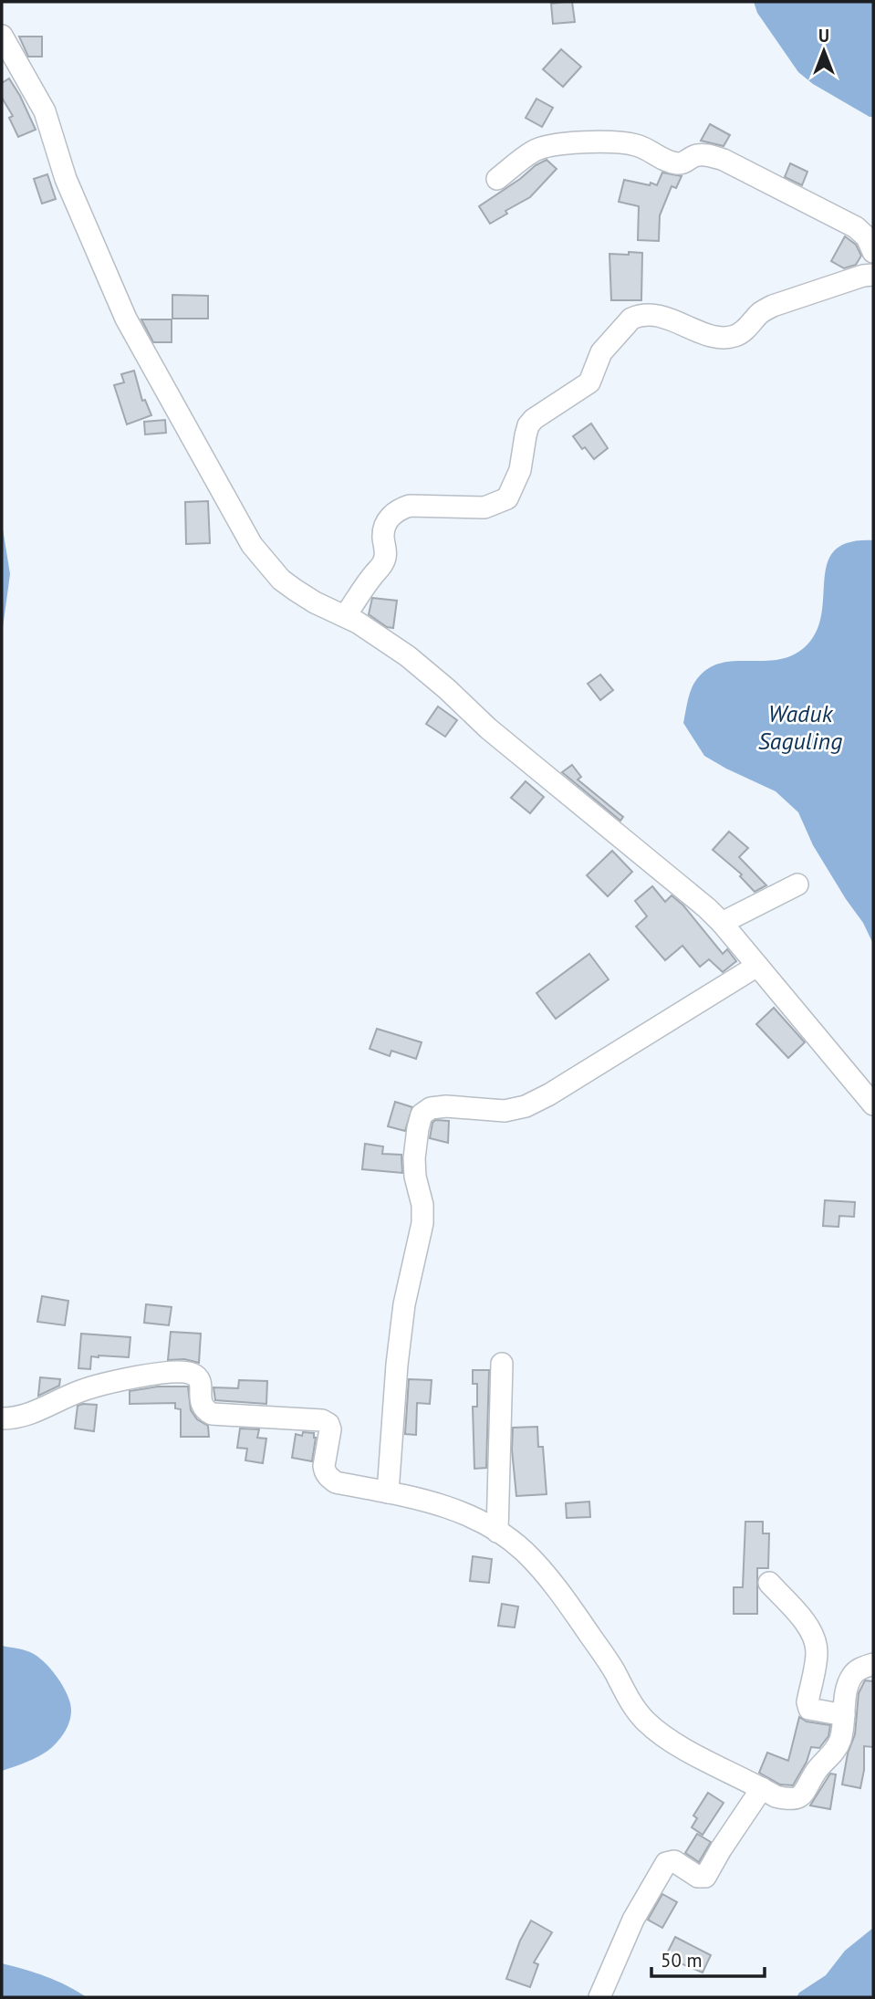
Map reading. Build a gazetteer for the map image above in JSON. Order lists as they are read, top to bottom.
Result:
{
  "water": ["Waduk Saguling"],
  "scale_bar": "50 m",
  "north": "top"
}
